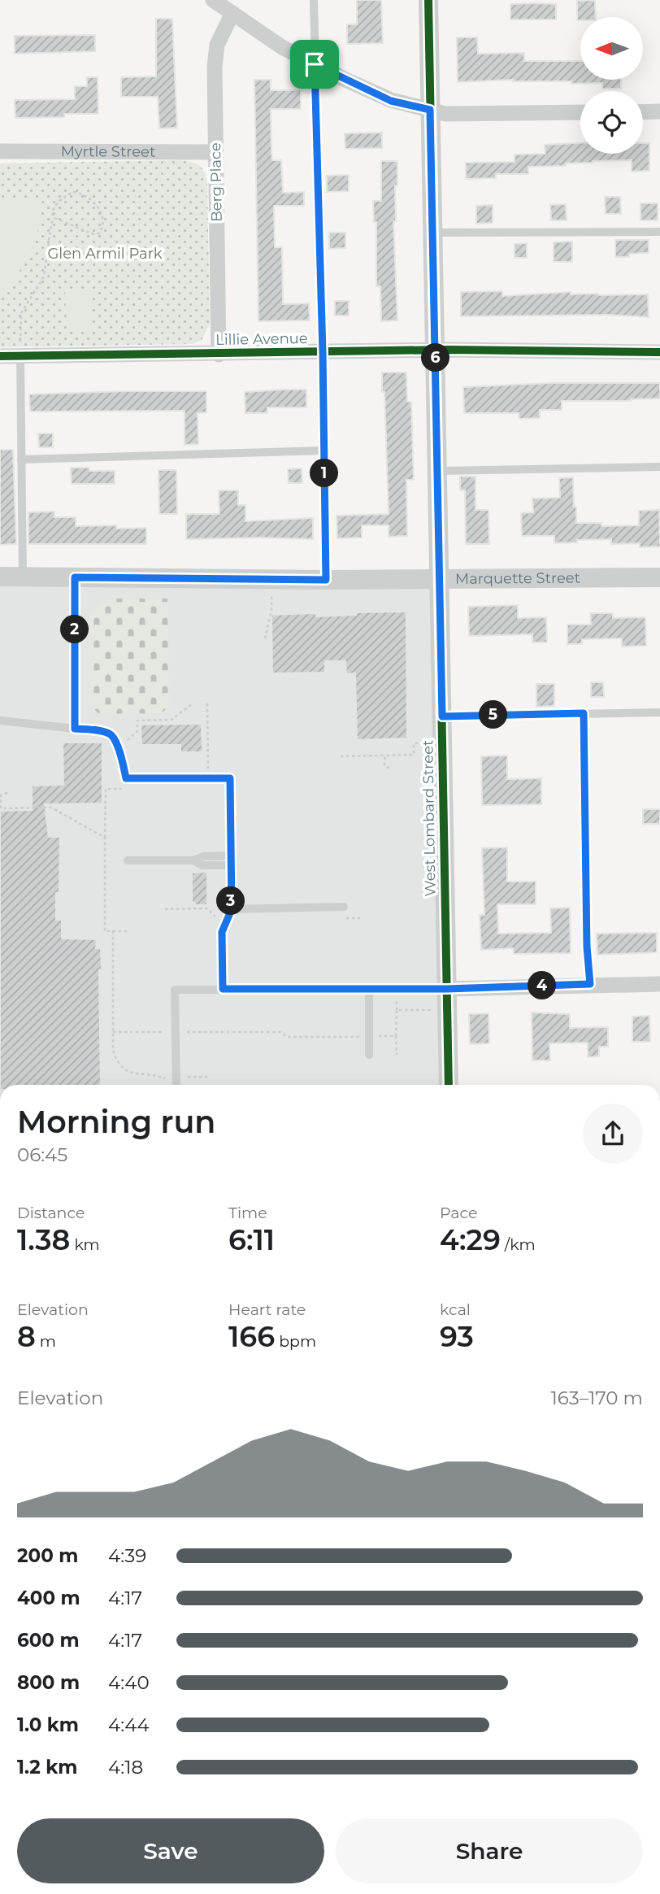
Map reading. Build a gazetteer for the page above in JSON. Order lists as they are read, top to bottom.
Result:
{
  "streets": {
    "street": [
      "Myrtle Street",
      "Berg Place",
      "Lillie Avenue",
      "Marquette Street",
      "West Lombard Street"
    ]
  },
  "crossings": [
    ["Myrtle Street", "Berg Place"],
    ["Berg Place", "Lillie Avenue"],
    ["Lillie Avenue", "West Lombard Street"],
    ["Marquette Street", "West Lombard Street"]
  ],
  "parks": ["Glen Armil Park"],
  "north": "left",
  "page": {
    "pins": [
      "6",
      "1",
      "2",
      "5",
      "3",
      "4"
    ],
    "heading": ["Morning run", "06:45"],
    "stats": [
      ["Distance", "1.38 km"],
      ["Time", "6:11"],
      ["Pace", "4:29 /km"],
      ["Elevation", "8 m"],
      ["Heart rate", "166 bpm"],
      ["kcal", "93"]
    ],
    "chart": ["Elevation", "163–170 m"],
    "list": [
      {
        "name": "200 m",
        "note": "4:39"
      },
      {
        "name": "400 m",
        "note": "4:17"
      },
      {
        "name": "600 m",
        "note": "4:17"
      },
      {
        "name": "800 m",
        "note": "4:40"
      },
      {
        "name": "1.0 km",
        "note": "4:44"
      },
      {
        "name": "1.2 km",
        "note": "4:18"
      }
    ],
    "buttons": ["Save", "Share"]
  }
}
